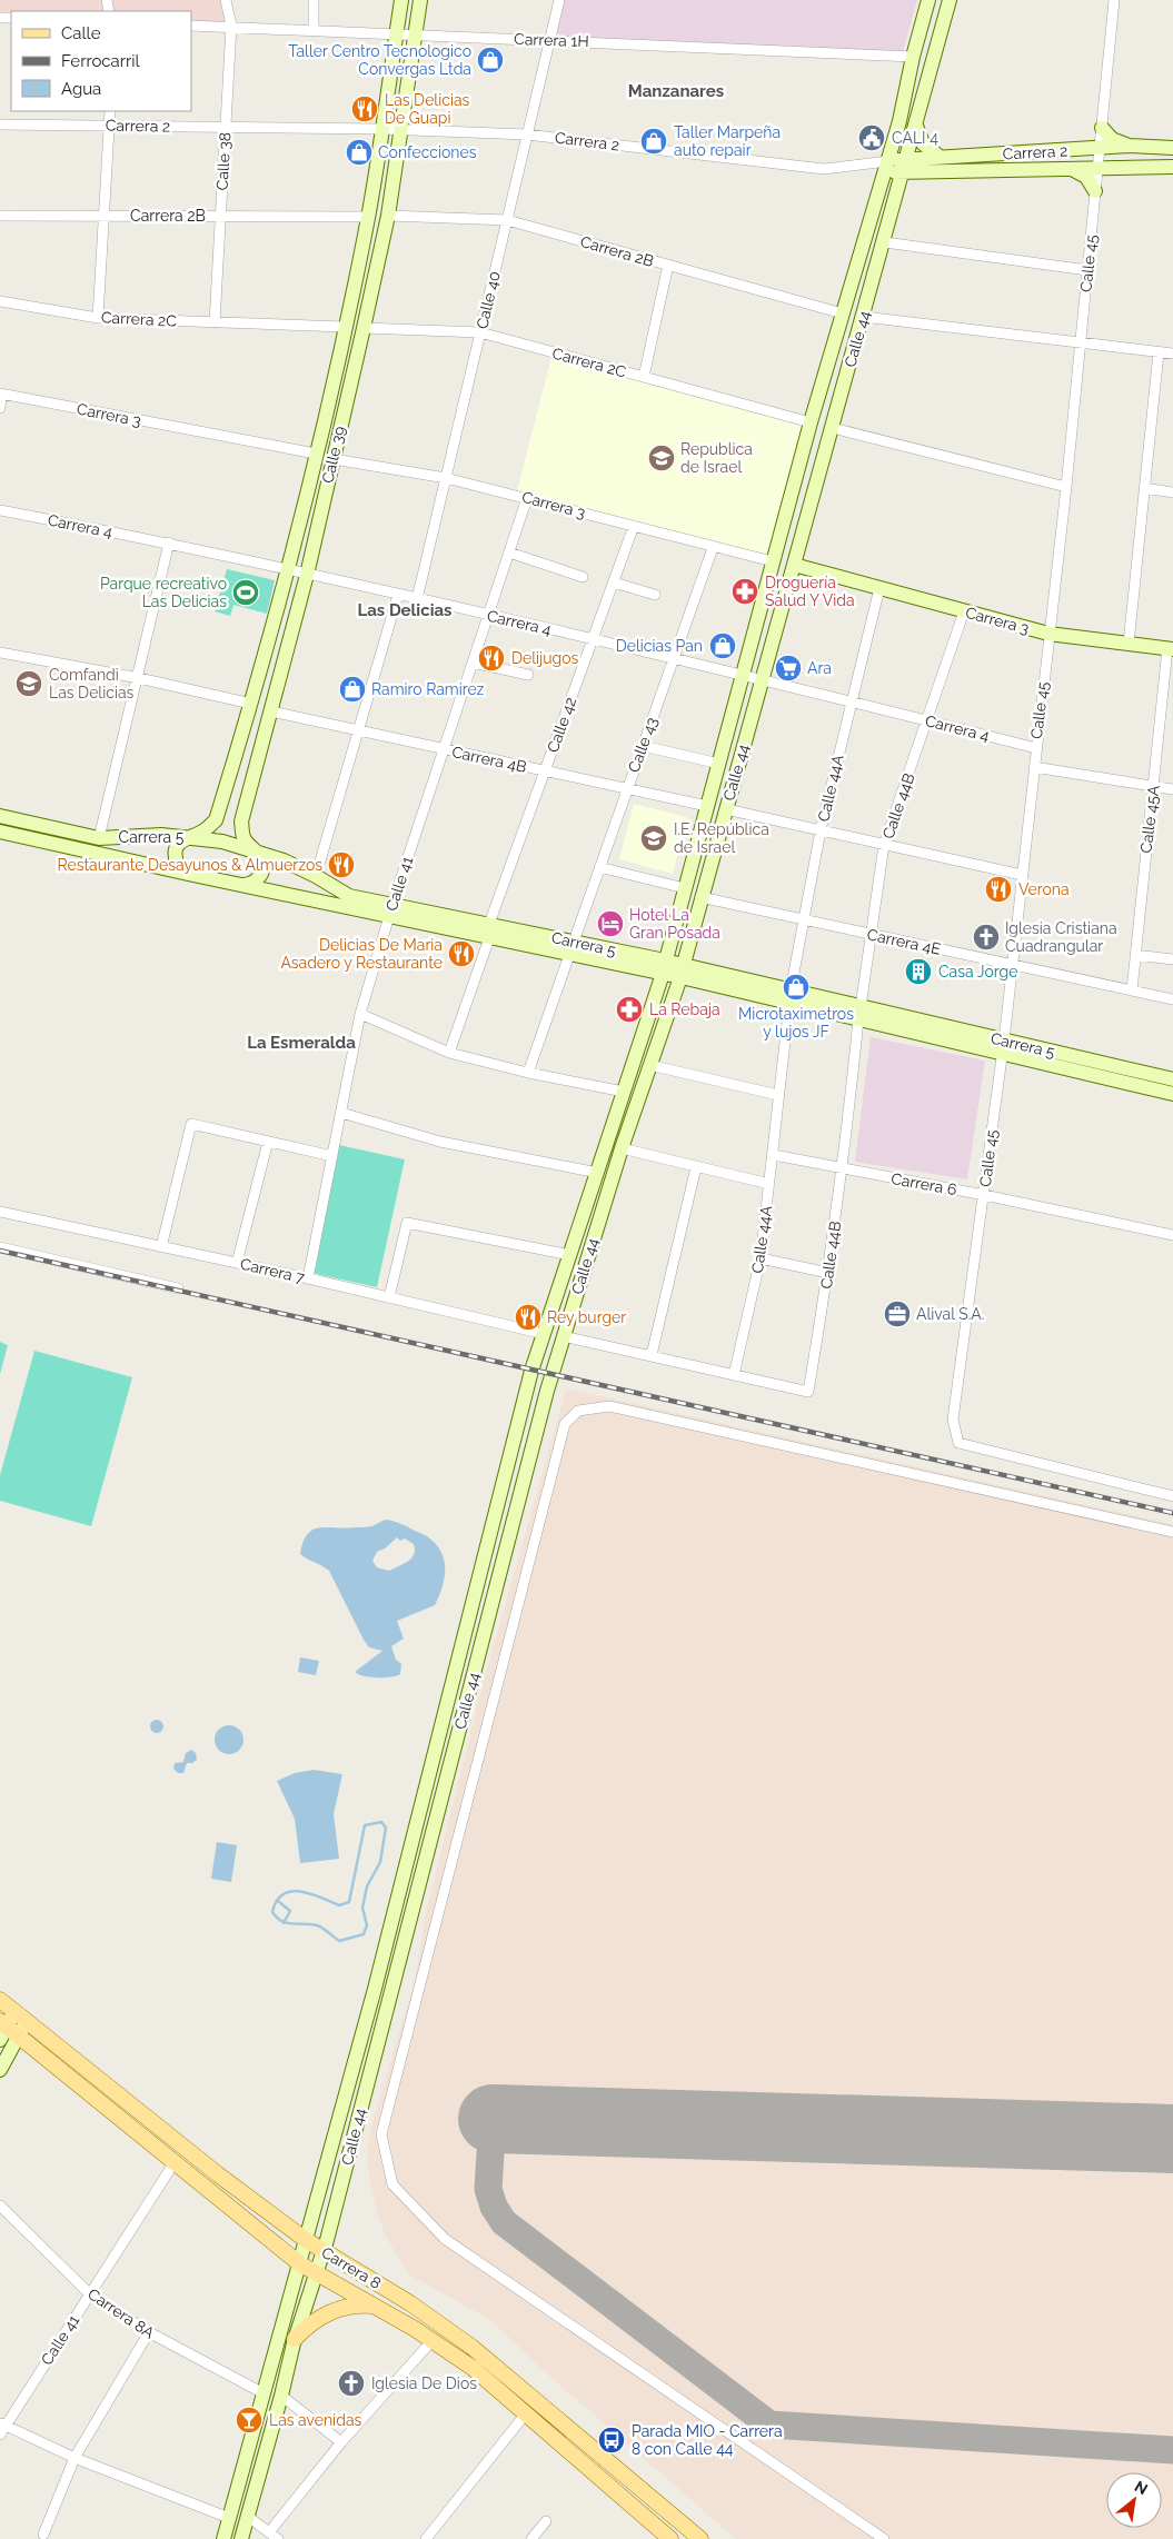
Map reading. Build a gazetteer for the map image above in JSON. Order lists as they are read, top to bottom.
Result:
{
  "streets": {
    "main road": [
      "Carrera 2",
      "Calle 44",
      "Carrera 3",
      "Calle 39",
      "Carrera 5",
      "Carrera 8"
    ],
    "street": [
      "Carrera 1H",
      "Calle 38",
      "Carrera 2B",
      "Calle 45",
      "Calle 40",
      "Carrera 2C",
      "Carrera 4",
      "Calle 42",
      "Calle 43",
      "Carrera 4B",
      "Calle 44A",
      "Calle 44B",
      "Calle 45A",
      "Calle 41",
      "Carrera 4E",
      "Carrera 6",
      "Carrera 7",
      "Carrera 8A"
    ]
  },
  "crossings": [
    ["Carrera 1H", "Calle 38"],
    ["Carrera 1H", "Calle 40"],
    ["Carrera 1H", "Calle 44"],
    ["Carrera 1H", "Calle 39"],
    ["Carrera 2", "Calle 38"],
    ["Carrera 2", "Calle 45"],
    ["Carrera 2", "Calle 40"],
    ["Carrera 2", "Calle 44"],
    ["Carrera 2", "Calle 39"],
    ["Calle 38", "Carrera 2B"],
    ["Calle 38", "Carrera 2C"],
    ["Carrera 2B", "Calle 40"],
    ["Carrera 2B", "Calle 44"],
    ["Carrera 2B", "Calle 39"],
    ["Calle 45", "Carrera 3"],
    ["Calle 45", "Carrera 4"],
    ["Calle 45", "Carrera 5"],
    ["Calle 45", "Carrera 4E"],
    ["Calle 45", "Carrera 6"],
    ["Calle 40", "Carrera 2C"],
    ["Calle 40", "Carrera 3"],
    ["Calle 40", "Carrera 4"],
    ["Carrera 2C", "Calle 44"],
    ["Carrera 2C", "Calle 39"],
    ["Calle 44", "Carrera 3"],
    ["Calle 44", "Carrera 4"],
    ["Calle 44", "Carrera 4B"],
    ["Calle 44", "Carrera 5"],
    ["Calle 44", "Carrera 4E"],
    ["Calle 44", "Carrera 7"],
    ["Calle 44", "Carrera 8"],
    ["Calle 44", "Carrera 8A"],
    ["Carrera 3", "Calle 39"],
    ["Carrera 3", "Calle 42"],
    ["Carrera 3", "Calle 43"],
    ["Carrera 3", "Calle 44A"],
    ["Carrera 3", "Calle 44B"],
    ["Carrera 3", "Calle 45A"],
    ["Carrera 3", "Calle 41"],
    ["Calle 39", "Carrera 4"],
    ["Calle 39", "Carrera 4B"],
    ["Calle 39", "Carrera 5"],
    ["Carrera 4", "Calle 42"],
    ["Carrera 4", "Calle 43"],
    ["Carrera 4", "Calle 44A"],
    ["Carrera 4", "Calle 44B"],
    ["Carrera 4", "Calle 41"],
    ["Calle 42", "Carrera 4B"],
    ["Calle 42", "Carrera 5"],
    ["Calle 43", "Carrera 4B"],
    ["Calle 43", "Carrera 5"],
    ["Carrera 4B", "Calle 41"],
    ["Calle 44A", "Calle 44B"],
    ["Calle 44A", "Carrera 5"],
    ["Calle 44A", "Carrera 4E"],
    ["Calle 44A", "Carrera 6"],
    ["Calle 44B", "Carrera 5"],
    ["Calle 44B", "Carrera 4E"],
    ["Calle 44B", "Carrera 6"],
    ["Calle 45A", "Carrera 4E"],
    ["Carrera 5", "Calle 41"],
    ["Calle 41", "Carrera 7"],
    ["Calle 41", "Carrera 8"],
    ["Calle 41", "Carrera 8A"]
  ],
  "districts": ["Manzanares", "Las Delicias", "La Esmeralda"],
  "places": {
    "shop": [
      "Taller Centro Tecnologico Convergas Ltda",
      "Taller Marpeña auto repair",
      "Confecciones",
      "Delicias Pan",
      "Ramiro Ramirez",
      "Microtaximetros y lujos JF"
    ],
    "restaurant": [
      "Las Delicias De Guapi",
      "Delijugos",
      "Restaurante Desayunos & Almuerzos",
      "Verona",
      "Delicias De Maria Asadero y Restaurante",
      "Rey burger"
    ],
    "public building": ["CALI 4"],
    "school or university": ["Republica de Israel", "Comfandi Las Delicias", "I.E. República de Israel"],
    "pharmacy": ["Droguería Salud Y Vida", "La Rebaja"],
    "sports": ["Parque recreativo Las Delicias"],
    "supermarket": ["Ara"],
    "hotel": ["Hotel La Gran Posada"],
    "church": ["Iglesia Cristiana Cuadrangular", "Iglesia De Dios"],
    "building": ["Casa Jorge"],
    "office": ["Alival S.A."],
    "bar": ["Las avenidas"],
    "bus stop": ["Parada MIO - Carrera 8 con Calle 44"]
  },
  "legend": ["Calle", "Ferrocarril", "Agua"],
  "north": "top right"
}
